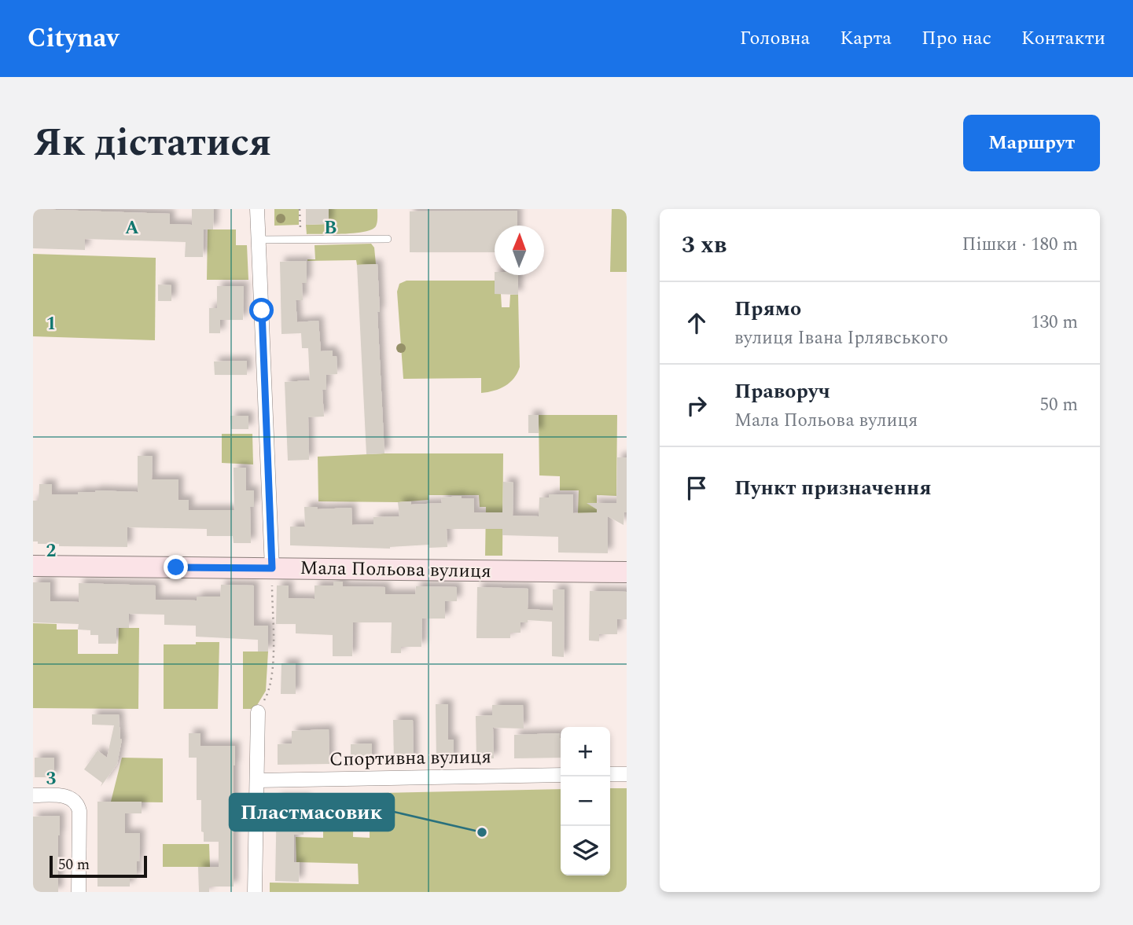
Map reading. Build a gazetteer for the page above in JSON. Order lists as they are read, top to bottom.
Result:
{
  "streets": {
    "street": ["Мала Польова вулиця", "Спортивна вулиця"]
  },
  "places": ["Пластмасовик"],
  "scale_bar": "50 m",
  "north": "top",
  "page": {
    "header": "Citynav",
    "nav": [
      "Головна",
      "Карта",
      "Про нас",
      "Контакти"
    ],
    "title": "Як дістатися",
    "buttons": "Маршрут",
    "heading": ["3 хв", "Пішки · 180 m"],
    "list": [
      ["Прямо", "вулиця Івана Ірлявського", "130 m"],
      ["Праворуч", "Мала Польова вулиця", "50 m"],
      "Пункт призначення"
    ],
    "map_buttons": ["+", "−"],
    "scale": "50 m"
  },
  "grid": {
    "columns": ["A", "B"],
    "rows": ["1", "2", "3"]
  }
}
